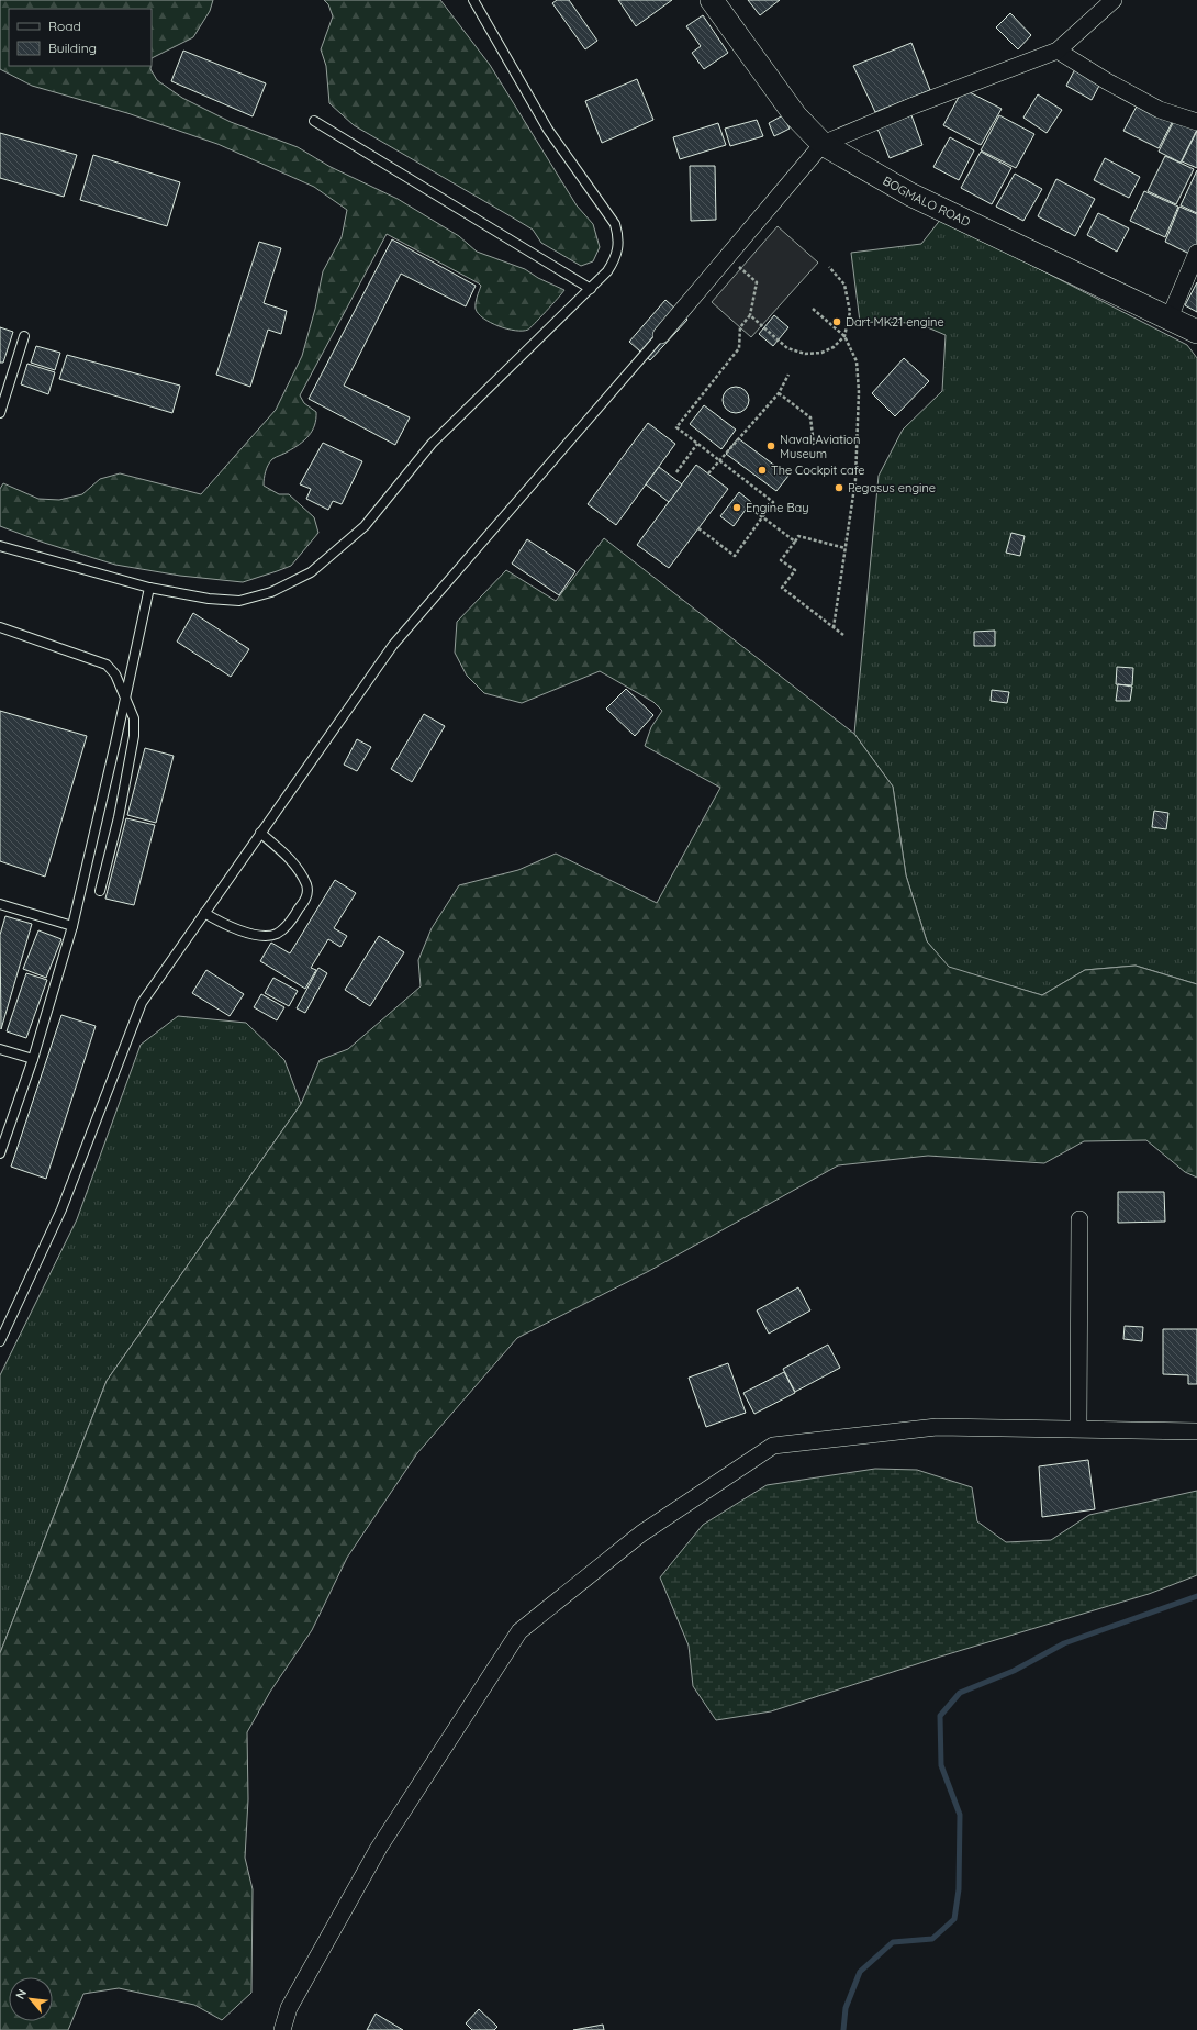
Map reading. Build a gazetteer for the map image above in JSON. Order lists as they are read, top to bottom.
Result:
{
  "streets": {
    "street": ["BOGMALO ROAD"]
  },
  "places": [
    "Dart MK21 engine",
    "Naval Aviation Museum",
    "The Cockpit cafe",
    "Pegasus engine",
    "Engine Bay"
  ],
  "legend": ["Road", "Building"],
  "north": "top left"
}
